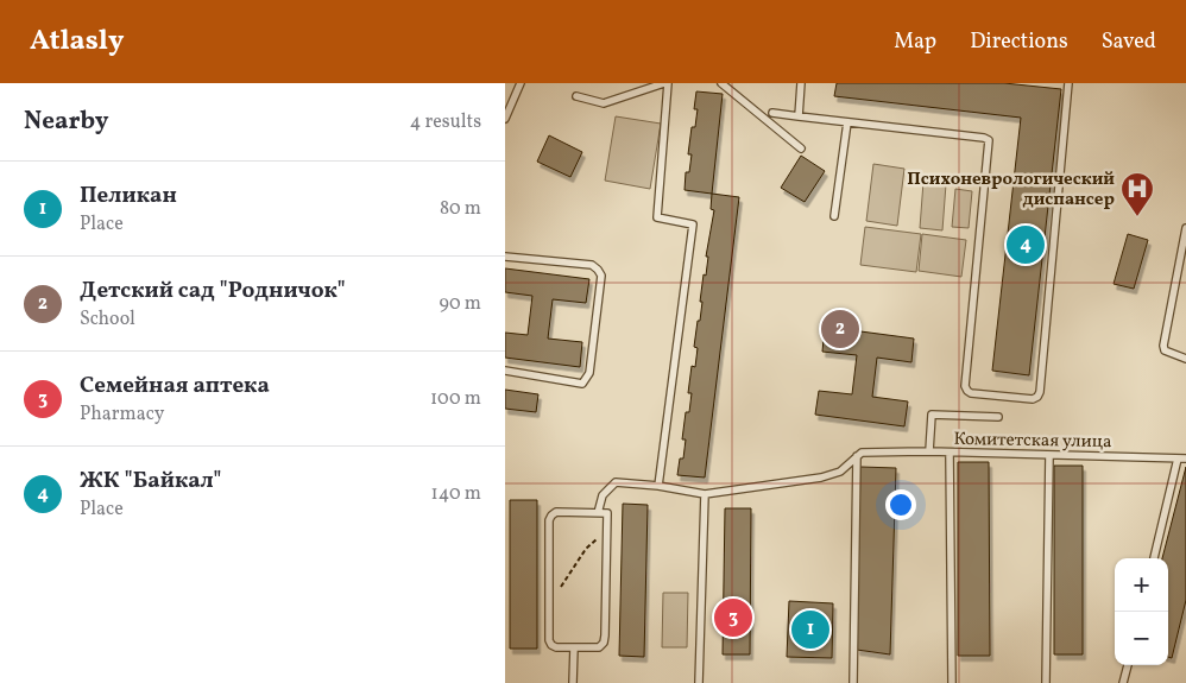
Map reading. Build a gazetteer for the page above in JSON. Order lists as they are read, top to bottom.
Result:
{
  "streets": {
    "lane": ["Комитетская улица"]
  },
  "places": {
    "hospital": ["Психоневрологический диспансер"]
  },
  "page": {
    "header": "Atlasly",
    "nav": ["Map", "Directions", "Saved"],
    "heading": ["Nearby", "4 results"],
    "list": [
      {
        "mark": "1",
        "name": "Пеликан",
        "note": "Place",
        "value": "80 m"
      },
      {
        "mark": "2",
        "name": "Детский сад \"Родничок\"",
        "note": "School",
        "value": "90 m"
      },
      {
        "mark": "3",
        "name": "Семейная аптека",
        "note": "Pharmacy",
        "value": "100 m"
      },
      {
        "mark": "4",
        "name": "ЖК \"Байкал\"",
        "note": "Place",
        "value": "140 m"
      }
    ],
    "pins": [
      "4",
      "2",
      "3",
      "1"
    ],
    "map_buttons": ["+", "−"]
  }
}
